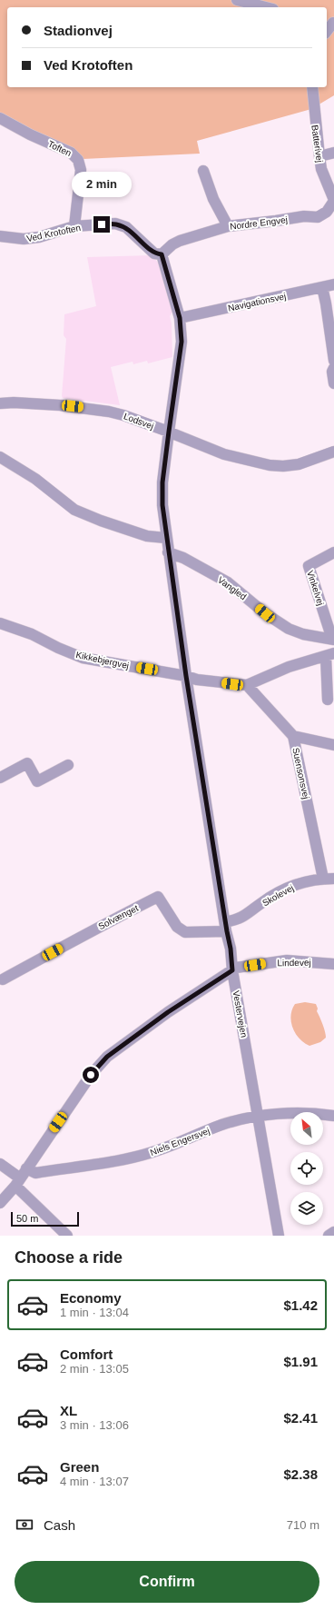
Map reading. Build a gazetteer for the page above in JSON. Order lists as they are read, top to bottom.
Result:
{
  "streets": {
    "street": [
      "Batterivej",
      "Toften",
      "Nordre Engvej",
      "Ved Krotoften",
      "Navigationsvej",
      "Lodsvej",
      "Vangled",
      "Vinkelvej",
      "Kikkebjergvej",
      "Suensonsvej",
      "Skolevej",
      "Solvænget",
      "Lindevej",
      "Vestervejen",
      "Niels Engersvej"
    ]
  },
  "crossings": [
    ["Batterivej", "Nordre Engvej"],
    ["Toften", "Ved Krotoften"],
    ["Nordre Engvej", "Ved Krotoften"],
    ["Nordre Engvej", "Vestervejen"],
    ["Ved Krotoften", "Vestervejen"],
    ["Navigationsvej", "Vestervejen"],
    ["Lodsvej", "Vestervejen"],
    ["Vangled", "Vinkelvej"],
    ["Vangled", "Vestervejen"],
    ["Kikkebjergvej", "Suensonsvej"],
    ["Kikkebjergvej", "Vestervejen"],
    ["Suensonsvej", "Skolevej"],
    ["Skolevej", "Solvænget"],
    ["Skolevej", "Vestervejen"],
    ["Solvænget", "Vestervejen"],
    ["Lindevej", "Vestervejen"],
    ["Lindevej", "Niels Engersvej"],
    ["Vestervejen", "Niels Engersvej"]
  ],
  "scale_bar": "50 m",
  "north": "top left",
  "page": {
    "banner": ["Stadionvej", "Ved Krotoften"],
    "bubble": "2 min",
    "scale": "50 m",
    "heading": "Choose a ride",
    "list": [
      {
        "name": "Economy",
        "note": "1 min · 13:04",
        "value": "$1.42"
      },
      {
        "name": "Comfort",
        "note": "2 min · 13:05",
        "value": "$1.91"
      },
      {
        "name": "XL",
        "note": "3 min · 13:06",
        "value": "$2.41"
      },
      {
        "name": "Green",
        "note": "4 min · 13:07",
        "value": "$2.38"
      }
    ],
    "pay": ["Cash", "710 m"],
    "buttons": "Confirm"
  }
}
